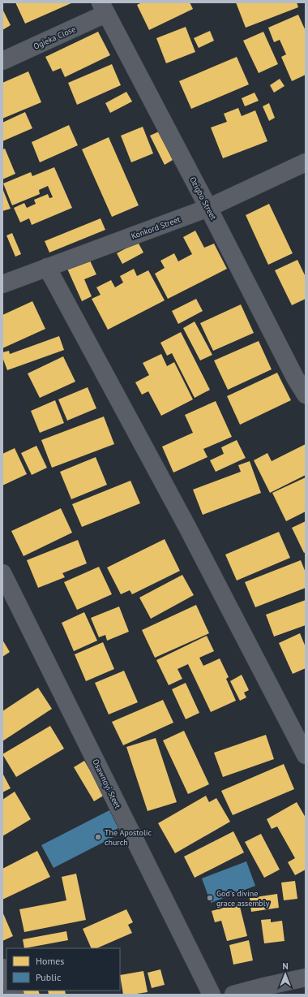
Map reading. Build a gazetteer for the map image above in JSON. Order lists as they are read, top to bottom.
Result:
{
  "streets": {
    "street": [
      "Ogieka Close",
      "Ozigbo Street",
      "Konkord Street",
      "Osawnoyi Steet"
    ]
  },
  "crossings": [
    ["Ogieka Close", "Ozigbo Street"],
    ["Ozigbo Street", "Konkord Street"]
  ],
  "places": ["The Apostolic church", "God's divine grace assembly"],
  "legend": ["Homes", "Public"],
  "north": "top"
}
